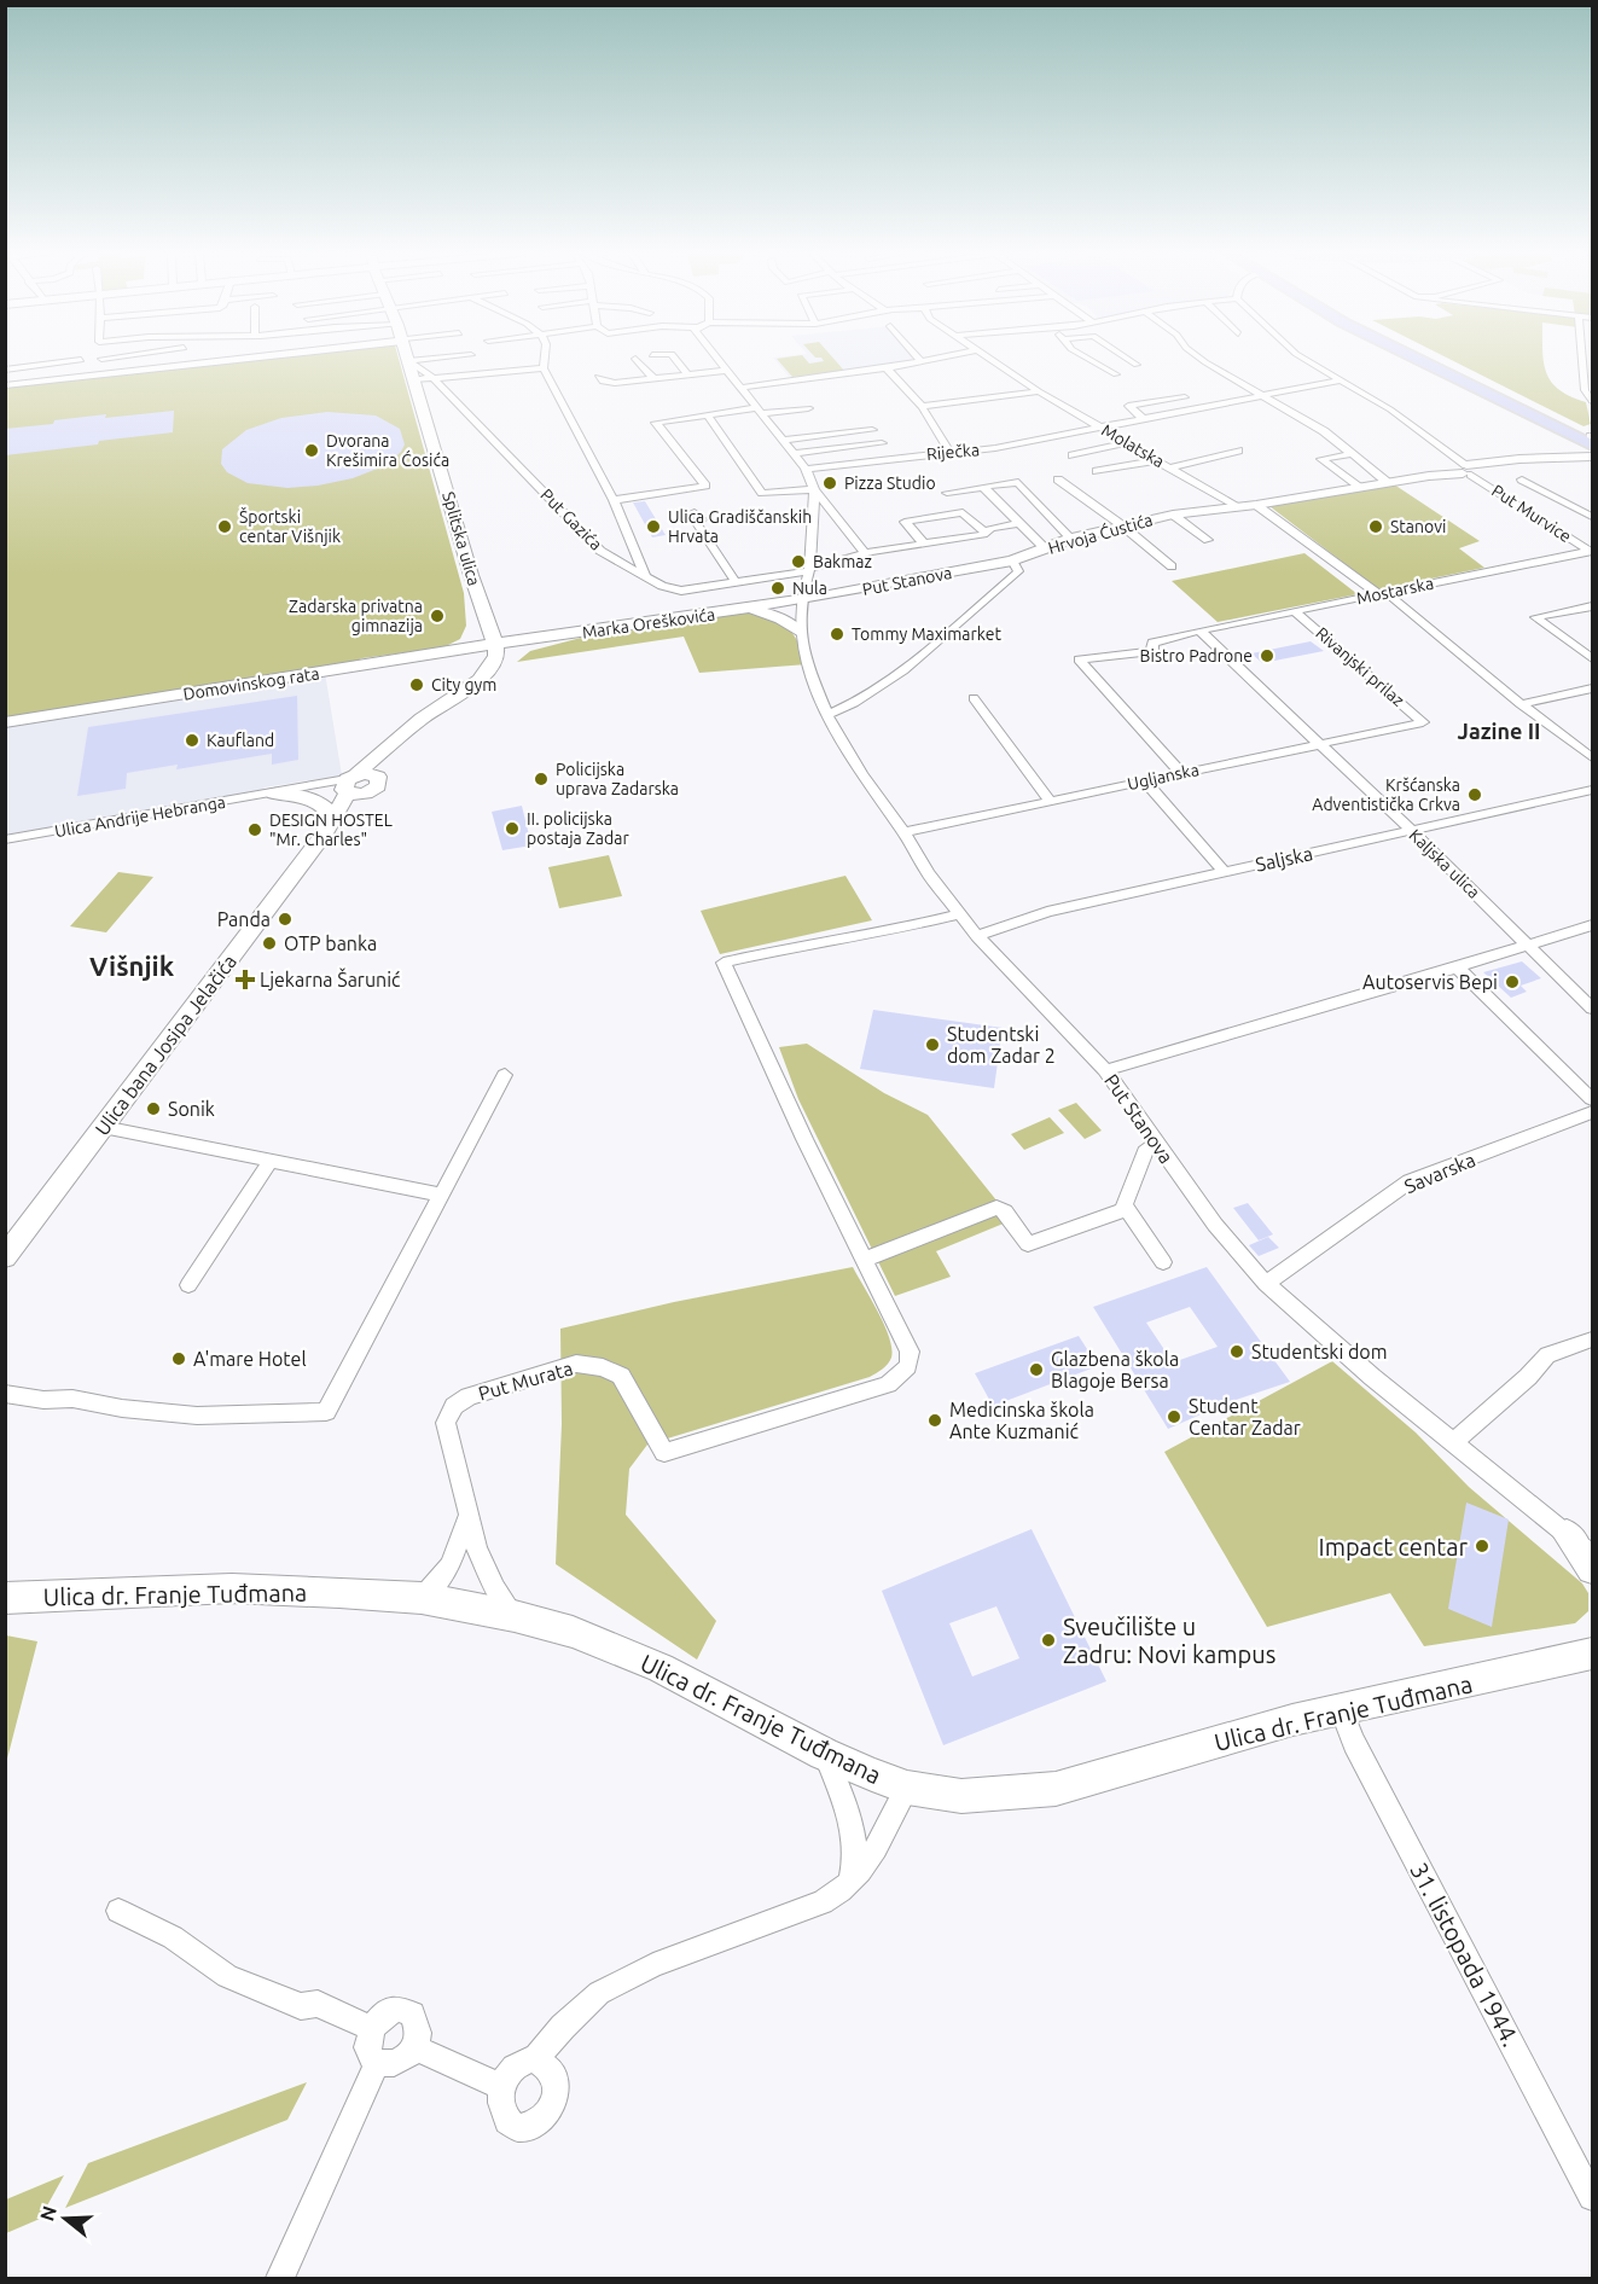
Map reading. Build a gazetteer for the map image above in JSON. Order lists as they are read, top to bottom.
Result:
{
  "streets": {
    "main road": [
      "Hrvoja Ćustića",
      "Splitska ulica",
      "Put Stanova",
      "Marka Oreškovića",
      "Domovinskog rata",
      "Ulica bana Josipa Jelačića",
      "Ulica dr. Franje Tuđmana"
    ],
    "street": [
      "Molatska",
      "Riječka",
      "Put Murvice",
      "Put Gazića",
      "Mostarska",
      "Rivanjski prilaz",
      "Ugljanska",
      "Ulica Andrije Hebranga",
      "Saljska",
      "Kaljska ulica",
      "Savarska",
      "Put Murata",
      "31. listopada 1944."
    ]
  },
  "crossings": [
    ["Molatska", "Riječka"],
    ["Molatska", "Hrvoja Ćustića"],
    ["Riječka", "Put Murvice"],
    ["Riječka", "Put Stanova"],
    ["Put Murvice", "Hrvoja Ćustića"],
    ["Put Murvice", "Mostarska"],
    ["Put Gazića", "Splitska ulica"],
    ["Put Gazića", "Put Stanova"],
    ["Hrvoja Ćustića", "Put Stanova"],
    ["Splitska ulica", "Marka Oreškovića"],
    ["Splitska ulica", "Domovinskog rata"],
    ["Put Stanova", "Marka Oreškovića"],
    ["Put Stanova", "Ugljanska"],
    ["Put Stanova", "Saljska"],
    ["Put Stanova", "Savarska"],
    ["Mostarska", "Rivanjski prilaz"],
    ["Mostarska", "Ugljanska"],
    ["Mostarska", "Kaljska ulica"],
    ["Marka Oreškovića", "Domovinskog rata"],
    ["Marka Oreškovića", "Ulica bana Josipa Jelačića"],
    ["Rivanjski prilaz", "Ugljanska"],
    ["Ugljanska", "Kaljska ulica"],
    ["Ulica Andrije Hebranga", "Ulica bana Josipa Jelačića"],
    ["Saljska", "Kaljska ulica"],
    ["Ulica dr. Franje Tuđmana", "31. listopada 1944."]
  ],
  "districts": ["Jazine II", "Višnjik"],
  "places": {
    "other": [
      "Dvorana Krešimira Ćosića",
      "Pizza Studio",
      "Športski centar Višnjik",
      "Ulica Gradiščanskih Hrvata",
      "Stanovi",
      "Bakmaz",
      "Nula",
      "Zadarska privatna gimnazija",
      "Tommy Maximarket",
      "Bistro Padrone",
      "City gym",
      "Kaufland",
      "Policijska uprava Zadarska",
      "Kršćanska Adventistička Crkva",
      "II. policijska postaja Zadar",
      "DESIGN HOSTEL \"Mr. Charles\"",
      "Panda",
      "OTP banka",
      "Autoservis Bepi",
      "Studentski dom Zadar 2",
      "Sonik",
      "Studentski dom",
      "A'mare Hotel",
      "Glazbena škola Blagoje Bersa",
      "Student Centar Zadar",
      "Medicinska škola Ante Kuzmanić",
      "Impact centar",
      "Sveučilište u Zadru: Novi kampus"
    ],
    "health": ["Ljekarna Šarunić"]
  },
  "north": "left"
}
